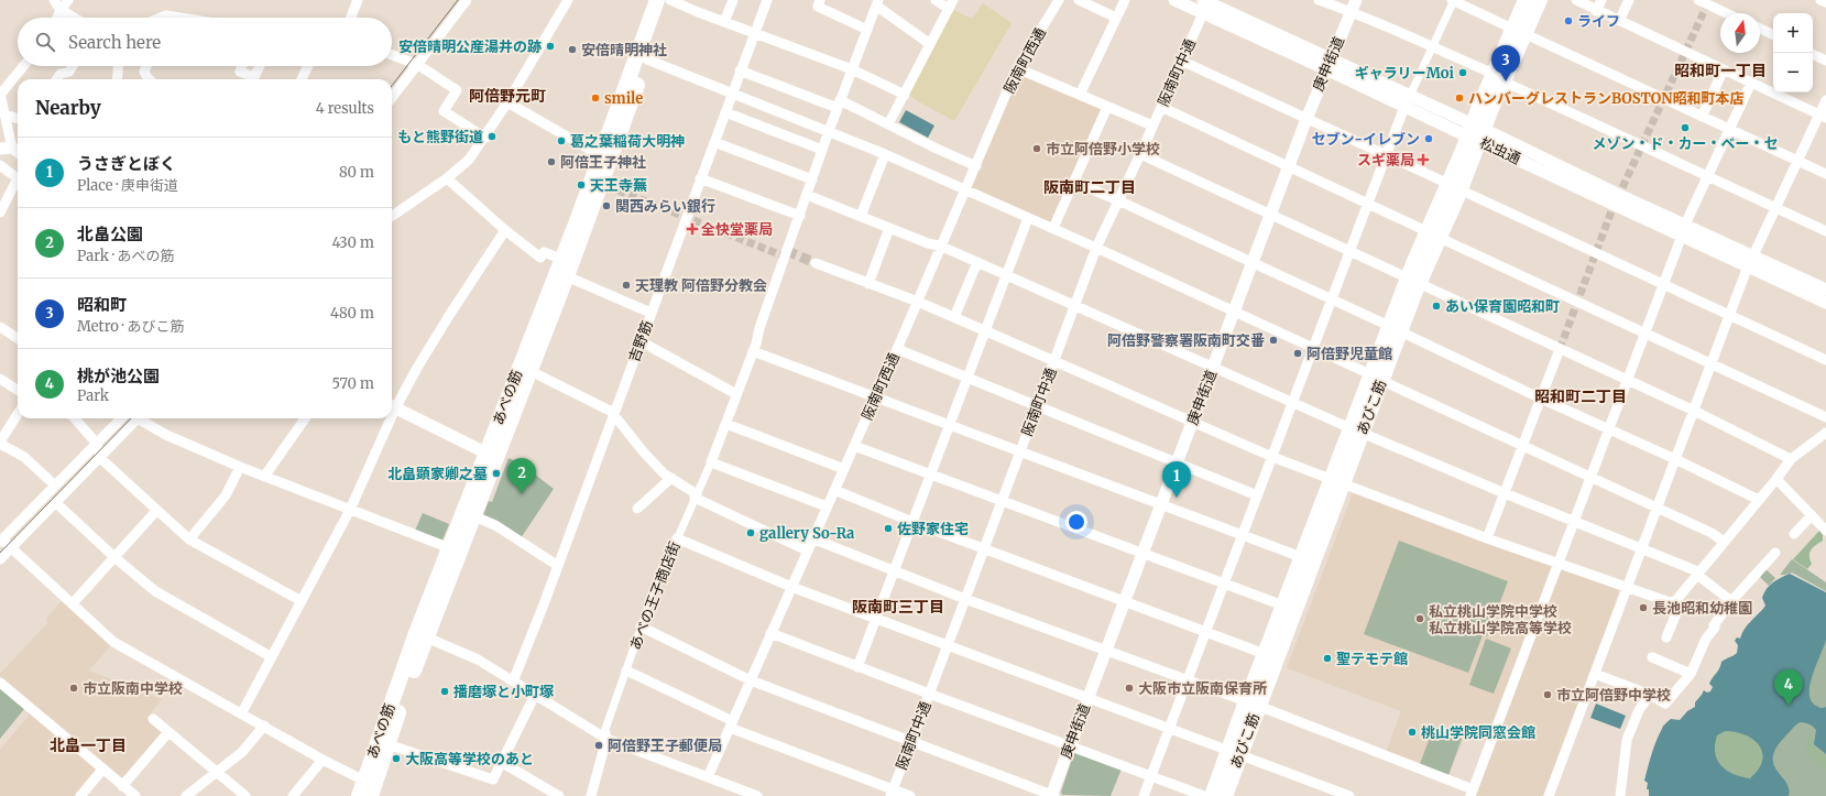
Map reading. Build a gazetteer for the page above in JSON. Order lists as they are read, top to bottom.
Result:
{
  "streets": {
    "main road": ["あべの筋", "あびこ筋"],
    "street": [
      "阪南町西通",
      "庚申街道",
      "阪南町中通",
      "松虫通",
      "吉野筋",
      "あべの王子商店街"
    ]
  },
  "crossings": [
    ["庚申街道", "松虫通"],
    ["阪南町中通", "松虫通"],
    ["松虫通", "あびこ筋"]
  ],
  "districts": [
    "昭和町一丁目",
    "阿倍野元町",
    "阪南町二丁目",
    "昭和町二丁目",
    "阪南町三丁目",
    "北畠一丁目"
  ],
  "places": {
    "other": [
      "ライフ",
      "安倍晴明公産湯井の跡",
      "安倍晴明神社",
      "ギャラリーMoi",
      "smile",
      "ハンバーグレストランBOSTON昭和町本店",
      "メゾン・ド・カー・ベー・セ",
      "もと熊野街道",
      "セブン-イレブン",
      "葛之葉稲荷大明神",
      "市立阿倍野小学校",
      "阿倍王子神社",
      "天王寺蕪",
      "関西みらい銀行",
      "天理教 阿倍野分教会",
      "あい保育園昭和町",
      "阿倍野警察署阪南町交番",
      "阿倍野児童館",
      "北畠顕家卿之墓",
      "佐野家住宅",
      "gallery So-Ra",
      "長池昭和幼稚園",
      "私立桃山学院中学校 私立桃山学院高等学校",
      "聖テモテ館",
      "市立阪南中学校",
      "大阪市立阪南保育所",
      "播磨塚と小町塚",
      "市立阿倍野中学校",
      "桃山学院同窓会館",
      "阿倍野王子郵便局",
      "大阪高等学校のあと"
    ],
    "health": ["スギ薬局", "全快堂薬局"]
  },
  "north": "top",
  "page": {
    "map_buttons": ["+", "−"],
    "search": "Search here",
    "pins": [
      "3",
      "2",
      "1",
      "4"
    ],
    "heading": ["Nearby", "4 results"],
    "list": [
      {
        "mark": "1",
        "name": "うさぎとぼく",
        "note": "Place · 庚申街道",
        "value": "80 m"
      },
      {
        "mark": "2",
        "name": "北畠公園",
        "note": "Park · あべの筋",
        "value": "430 m"
      },
      {
        "mark": "3",
        "name": "昭和町",
        "note": "Metro · あびこ筋",
        "value": "480 m"
      },
      {
        "mark": "4",
        "name": "桃が池公園",
        "note": "Park",
        "value": "570 m"
      }
    ]
  }
}
